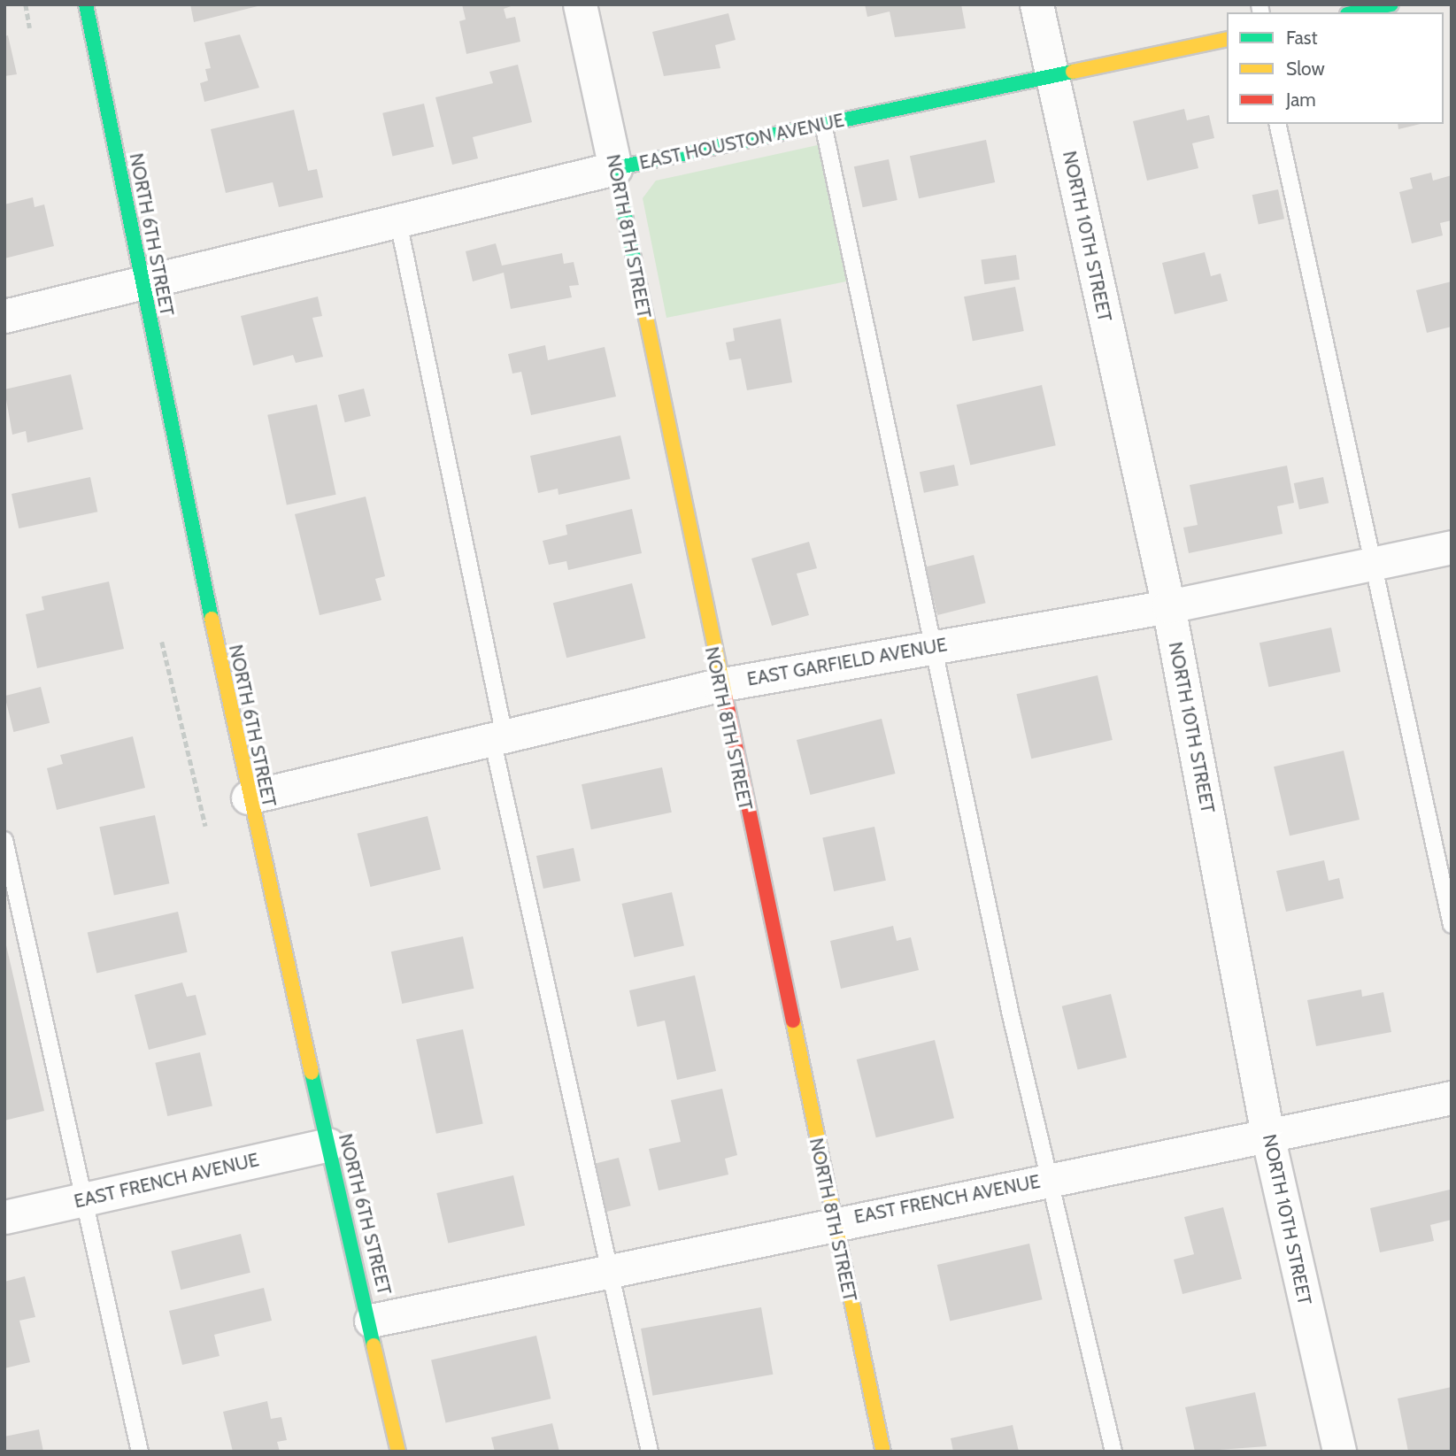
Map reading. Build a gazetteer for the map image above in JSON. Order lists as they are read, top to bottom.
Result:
{
  "streets": {
    "street": [
      "EAST HOUSTON AVENUE",
      "NORTH 6TH STREET",
      "NORTH 8TH STREET",
      "NORTH 10TH STREET",
      "EAST GARFIELD AVENUE",
      "EAST FRENCH AVENUE"
    ]
  },
  "crossings": [
    ["EAST HOUSTON AVENUE", "NORTH 6TH STREET"],
    ["EAST HOUSTON AVENUE", "NORTH 8TH STREET"],
    ["EAST HOUSTON AVENUE", "NORTH 10TH STREET"],
    ["NORTH 6TH STREET", "EAST GARFIELD AVENUE"],
    ["NORTH 6TH STREET", "EAST FRENCH AVENUE"],
    ["NORTH 8TH STREET", "EAST GARFIELD AVENUE"],
    ["NORTH 8TH STREET", "EAST FRENCH AVENUE"],
    ["NORTH 10TH STREET", "EAST GARFIELD AVENUE"],
    ["NORTH 10TH STREET", "EAST FRENCH AVENUE"]
  ],
  "legend": ["Fast", "Slow", "Jam"]
}
